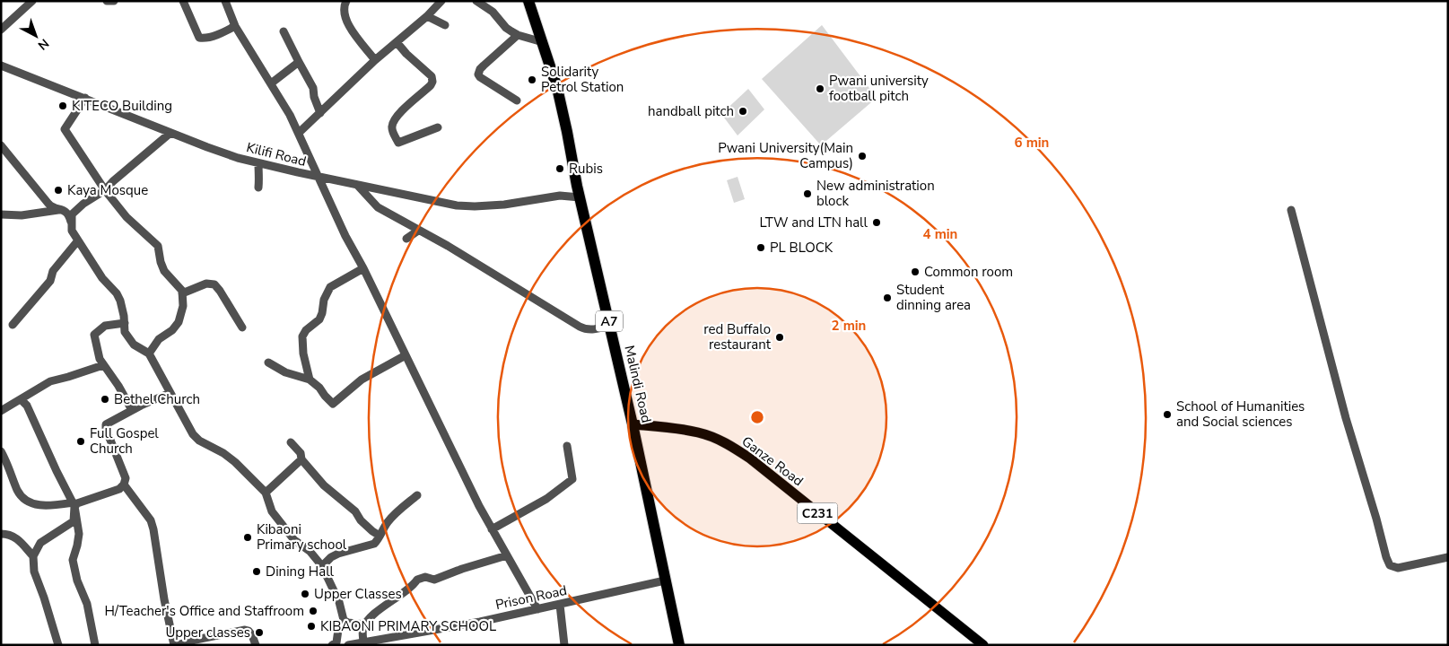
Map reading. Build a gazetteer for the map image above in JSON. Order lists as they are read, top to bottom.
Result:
{
  "streets": {
    "highway": ["A7", "Malindi Road"],
    "main road": ["Ganze Road", "C231"],
    "street": ["Kilifi Road", "Prison Road"]
  },
  "crossings": [
    ["Kilifi Road", "Malindi Road"],
    ["Malindi Road", "Ganze Road"],
    ["Malindi Road", "Prison Road"]
  ],
  "places": [
    "Solidarity Petrol Station",
    "Pwani university football pitch",
    "KITECO Building",
    "handball pitch",
    "Pwani University(Main Campus)",
    "Rubis",
    "Kaya Mosque",
    "New administration block",
    "LTW and LTN hall",
    "PL BLOCK",
    "Common room",
    "Student dinning area",
    "red Buffalo restaurant",
    "Bethel Church",
    "School of Humanities and Social sciences",
    "Full Gospel Church",
    "Kibaoni Primary school",
    "Dining Hall",
    "Upper Classes",
    "H/Teacher's Office and Staffroom",
    "KIBAONI PRIMARY SCHOOL",
    "Upper classes"
  ],
  "north": "bottom right",
  "rings": ["6 min", "4 min", "2 min"]
}
